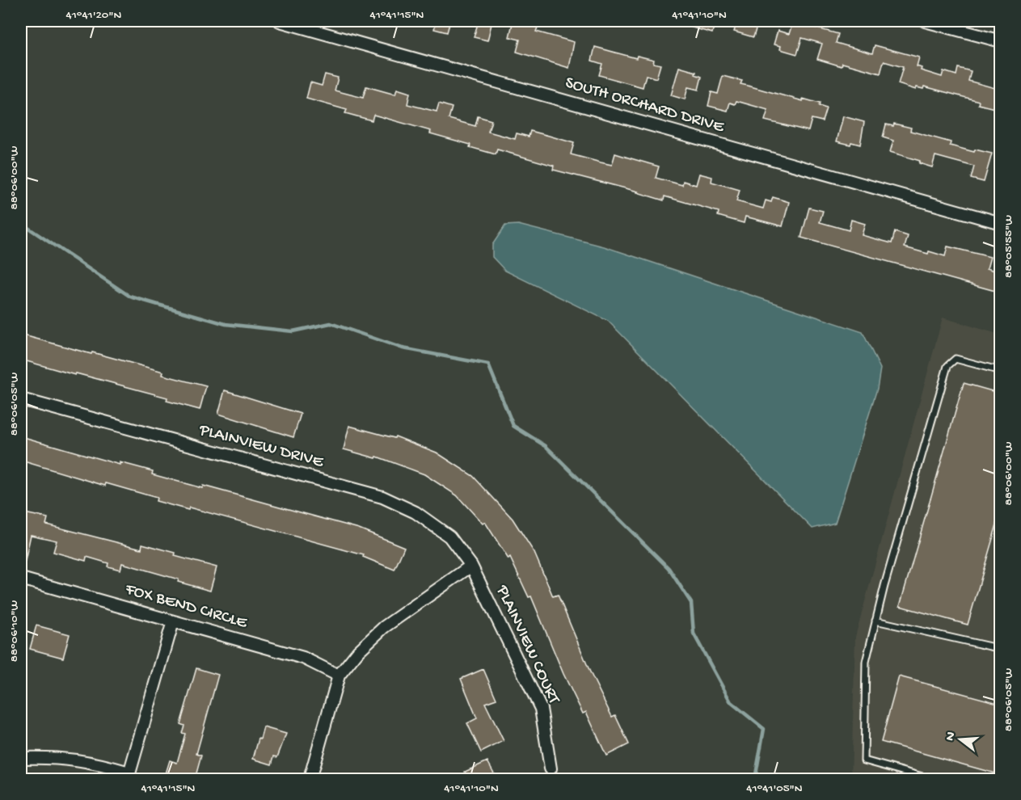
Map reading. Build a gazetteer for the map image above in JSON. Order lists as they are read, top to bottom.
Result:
{
  "streets": {
    "street": [
      "SOUTH ORCHARD DRIVE",
      "PLAINVIEW DRIVE",
      "FOX BEND CIRCLE",
      "PLAINVIEW COURT"
    ]
  },
  "crossings": [
    ["PLAINVIEW DRIVE", "PLAINVIEW COURT"]
  ],
  "north": "left",
  "coordinates": [
    "41°41'20\"N",
    "41°41'15\"N",
    "41°41'10\"N",
    "88°06'00\"W",
    "88°05'55\"W",
    "88°06'05\"W",
    "88°06'10\"W",
    "41°41'05\"N"
  ]
}
